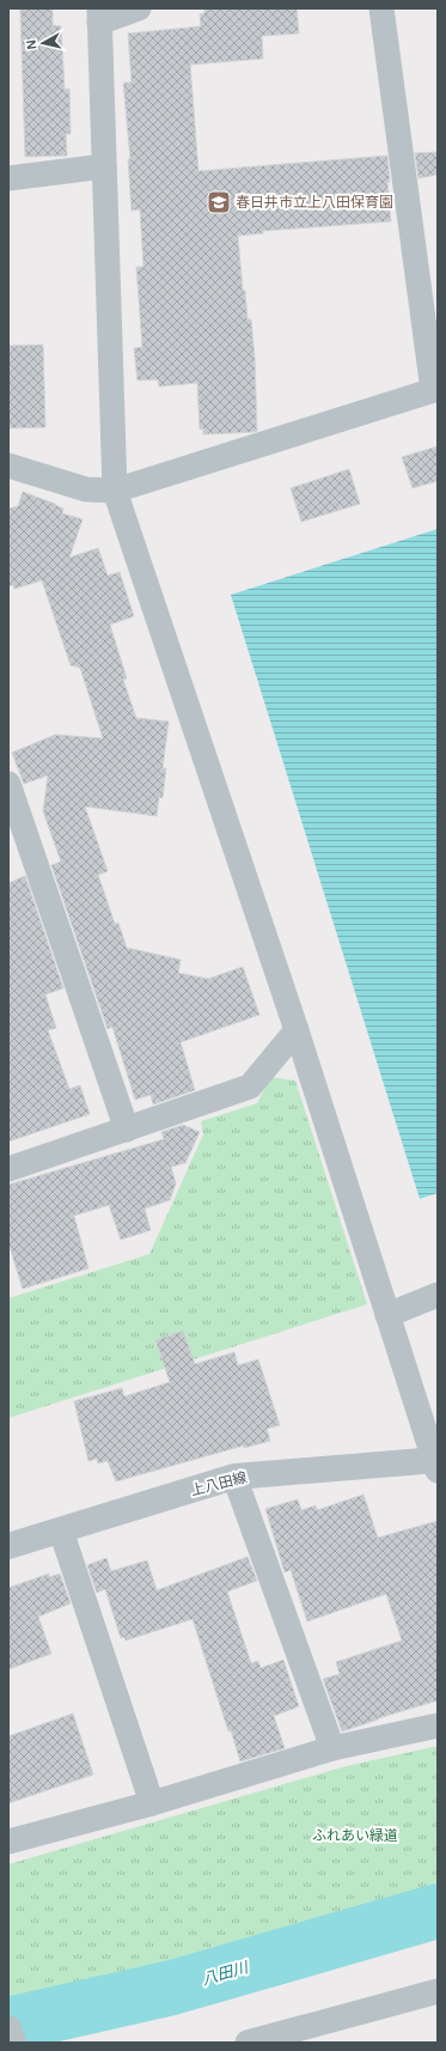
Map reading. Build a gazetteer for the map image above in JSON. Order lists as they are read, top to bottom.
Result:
{
  "streets": {
    "street": ["上八田線"]
  },
  "water": ["八田川"],
  "parks": ["ふれあい緑道"],
  "places": {
    "school or university": ["春日井市立上八田保育園"]
  },
  "north": "left"
}
